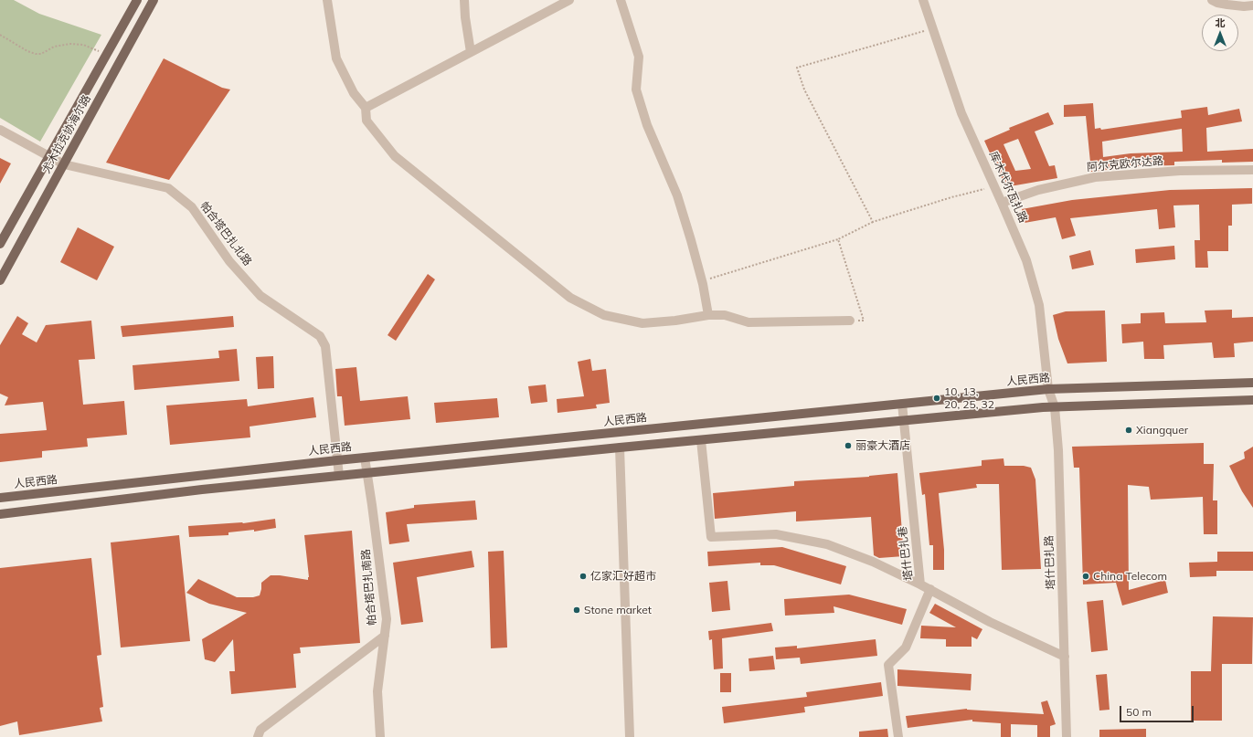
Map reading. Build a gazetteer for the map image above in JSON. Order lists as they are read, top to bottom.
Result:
{
  "streets": {
    "main road": ["尤木拉克协海尔路", "人民西路"],
    "street": [
      "阿尔克欧尔达路",
      "库木代尔瓦扎路",
      "帕合塔巴扎北路",
      "塔什巴扎巷",
      "塔什巴扎路",
      "帕合塔巴扎南路"
    ]
  },
  "crossings": [
    ["尤木拉克协海尔路", "帕合塔巴扎北路"],
    ["阿尔克欧尔达路", "库木代尔瓦扎路"],
    ["库木代尔瓦扎路", "人民西路"],
    ["库木代尔瓦扎路", "塔什巴扎路"],
    ["帕合塔巴扎北路", "人民西路"],
    ["人民西路", "塔什巴扎巷"],
    ["人民西路", "塔什巴扎路"],
    ["人民西路", "帕合塔巴扎南路"],
    ["塔什巴扎巷", "塔什巴扎路"]
  ],
  "places": [
    "10, 13, 20, 25, 32",
    "Xiangquer",
    "丽豪大酒店",
    "亿家汇好超市",
    "China Telecom",
    "Stone market"
  ],
  "scale_bar": "50 m",
  "north": "top"
}
